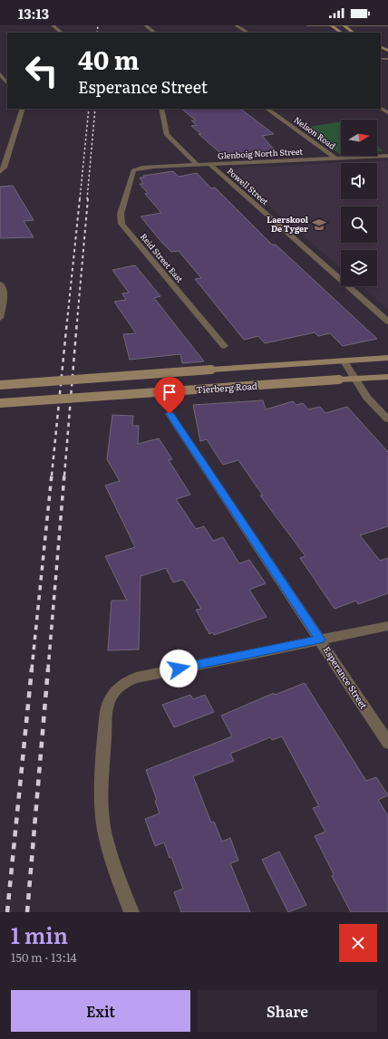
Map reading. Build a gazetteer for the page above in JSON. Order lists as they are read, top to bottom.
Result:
{
  "streets": {
    "main road": ["Tierberg Road"],
    "street": [
      "Nelson Road",
      "Glenboig North Street",
      "Powell Street",
      "Reid Street East",
      "Esperance Street"
    ]
  },
  "crossings": [
    ["Nelson Road", "Glenboig North Street"],
    ["Glenboig North Street", "Powell Street"],
    ["Glenboig North Street", "Reid Street East"]
  ],
  "places": {
    "school or university": ["Laerskool De Tyger"]
  },
  "north": "right",
  "page": {
    "status": "13:13",
    "turn": ["40 m", "Esperance Street"],
    "heading": ["1 min", "150 m · 13:14"],
    "buttons": ["Exit", "Share"]
  }
}
